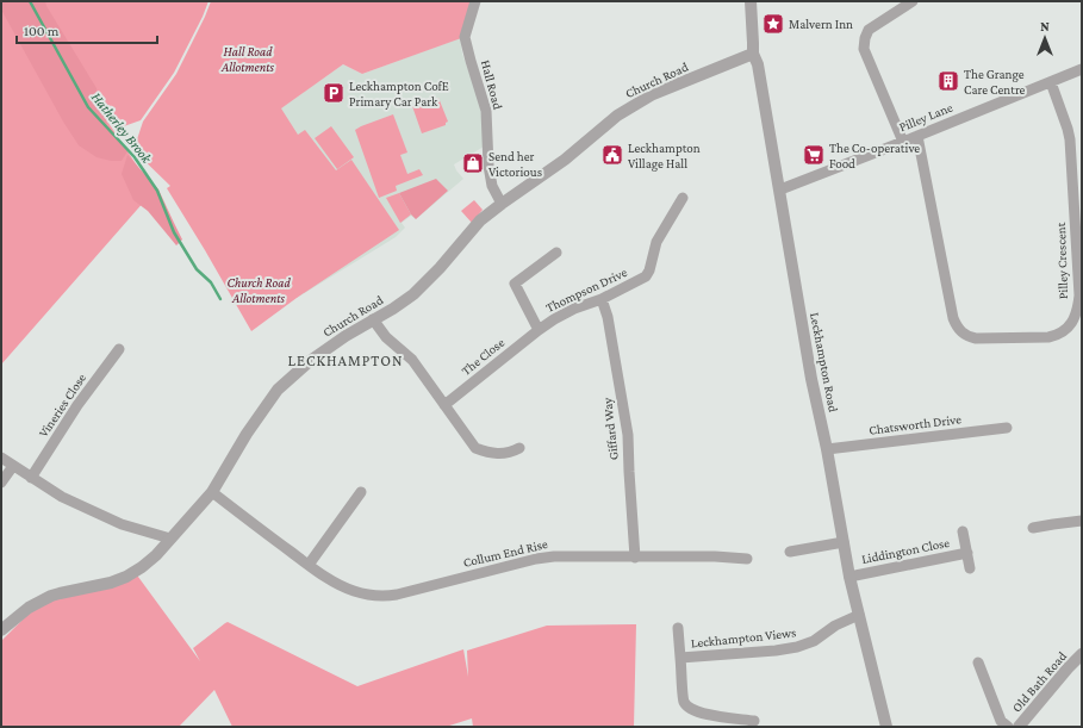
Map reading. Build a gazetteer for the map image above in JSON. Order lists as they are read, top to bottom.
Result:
{
  "streets": {
    "street": [
      "Church Road",
      "Hall Road",
      "Pilley Lane",
      "Pilley Crescent",
      "Thompson Drive",
      "The Close",
      "Leckhampton Road",
      "Vineries Close",
      "Chatsworth Drive",
      "Giffard Way",
      "Liddington Close",
      "Collum End Rise",
      "Leckhampton Views",
      "Old Bath Road"
    ]
  },
  "crossings": [
    ["Church Road", "Hall Road"],
    ["Church Road", "Leckhampton Road"],
    ["Church Road", "Collum End Rise"],
    ["Pilley Lane", "Pilley Crescent"],
    ["Pilley Lane", "Leckhampton Road"],
    ["Thompson Drive", "The Close"],
    ["Thompson Drive", "Giffard Way"],
    ["Leckhampton Road", "Chatsworth Drive"],
    ["Leckhampton Road", "Liddington Close"],
    ["Leckhampton Road", "Leckhampton Views"],
    ["Giffard Way", "Collum End Rise"]
  ],
  "districts": ["LECKHAMPTON"],
  "water": ["Hatherley Brook"],
  "parks": ["Hall Road Allotments", "Church Road Allotments"],
  "places": {
    "place": ["Malvern Inn"],
    "building": ["The Grange Care Centre"],
    "parking": ["Leckhampton CofE Primary Car Park"],
    "public building": ["Leckhampton Village Hall"],
    "supermarket": ["The Co-operative Food"],
    "shop": ["Send her Victorious"]
  },
  "scale_bar": "100 m",
  "north": "top"
}
